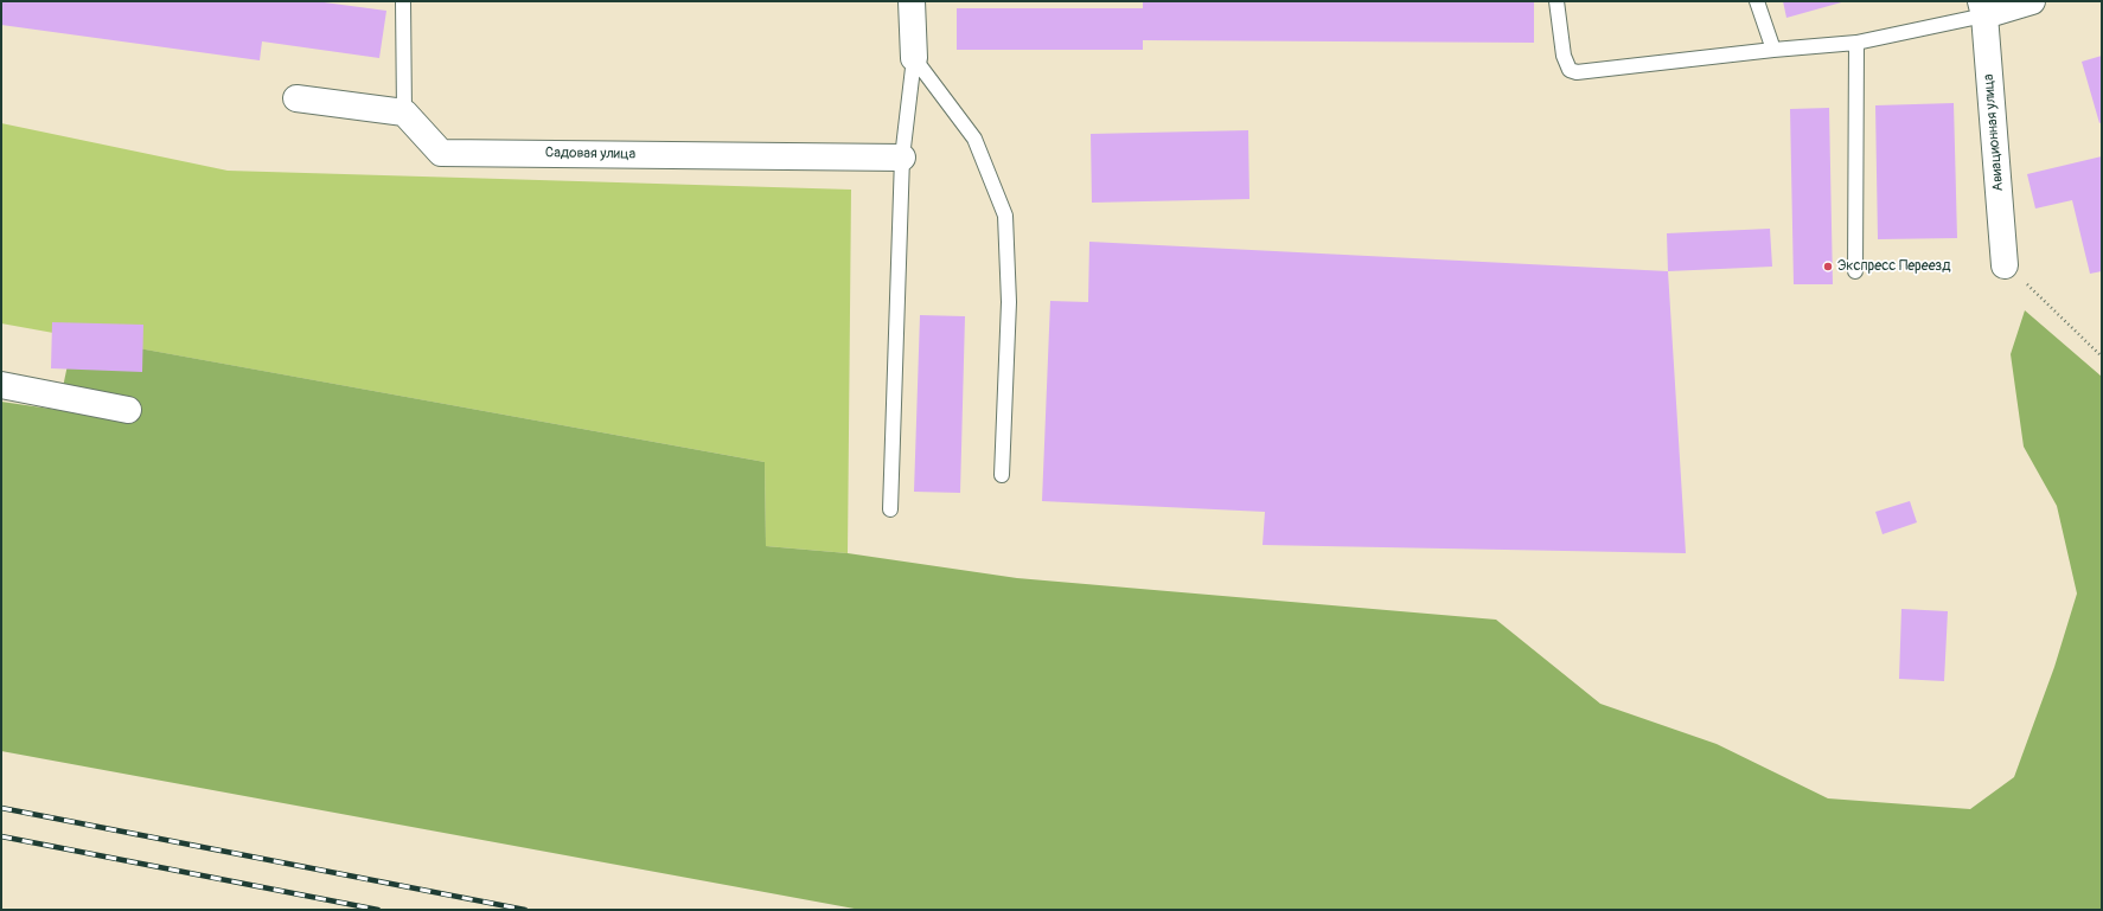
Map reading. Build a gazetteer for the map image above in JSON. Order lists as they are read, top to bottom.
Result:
{
  "streets": {
    "street": ["Авиационная улица", "Садовая улица"]
  },
  "places": ["Экспресс Переезд"]
}
